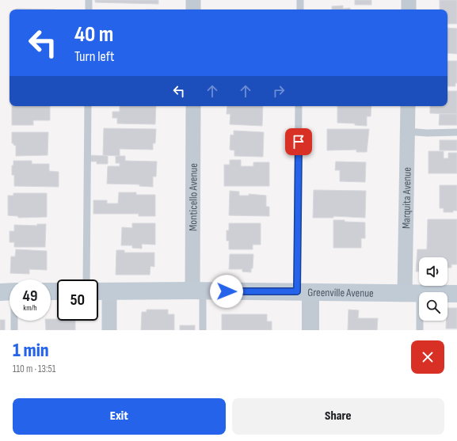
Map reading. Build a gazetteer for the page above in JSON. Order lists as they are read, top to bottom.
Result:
{
  "streets": {
    "main road": ["Greenville Avenue"],
    "street": ["Monticello Avenue", "Marquita Avenue"]
  },
  "crossings": [
    ["Monticello Avenue", "Greenville Avenue"],
    ["Marquita Avenue", "Greenville Avenue"]
  ],
  "page": {
    "turn": ["40 m", "Turn left"],
    "speed": "49 km/h",
    "limit": "50",
    "heading": ["1 min", "110 m · 13:51"],
    "buttons": ["Exit", "Share"]
  }
}
